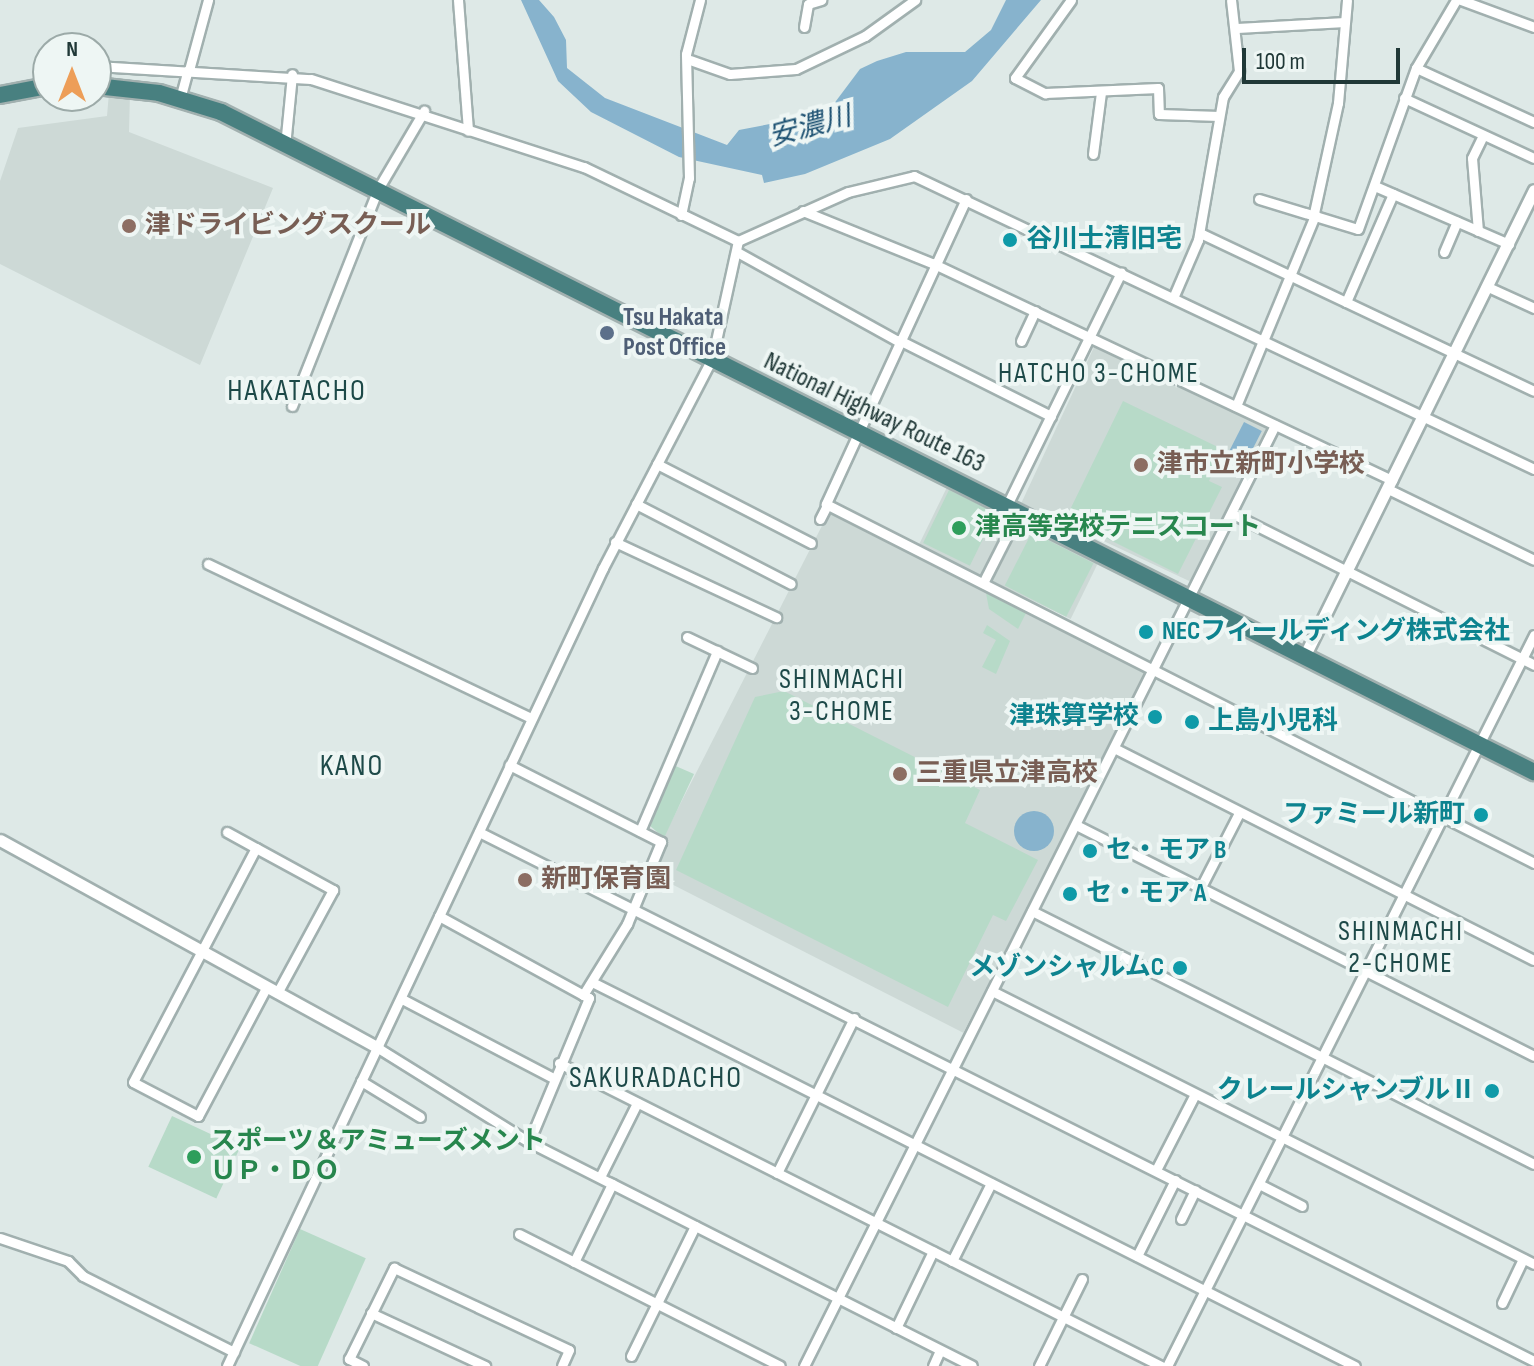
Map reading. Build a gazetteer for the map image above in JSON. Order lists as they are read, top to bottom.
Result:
{
  "streets": {
    "highway": ["National Highway Route 163"]
  },
  "districts": [
    "HATCHO 3-CHOME",
    "HAKATACHO",
    "SHINMACHI 3-CHOME",
    "KANO",
    "SHINMACHI 2-CHOME",
    "SAKURADACHO"
  ],
  "water": ["安濃川"],
  "places": [
    "津ドライビングスクール",
    "谷川士清旧宅",
    "Tsu Hakata Post Office",
    "津市立新町小学校",
    "津高等学校テニスコート",
    "NECフィールディング株式会社",
    "津珠算学校",
    "上島小児科",
    "三重県立津高校",
    "ファミール新町",
    "セ・モア B",
    "新町保育園",
    "セ・モア A",
    "メゾンシャルムC",
    "クレールシャンブルⅡ",
    "スポーツ＆アミューズメント ＵＰ・ＤＯ"
  ],
  "scale_bar": "100 m",
  "north": "top"
}
